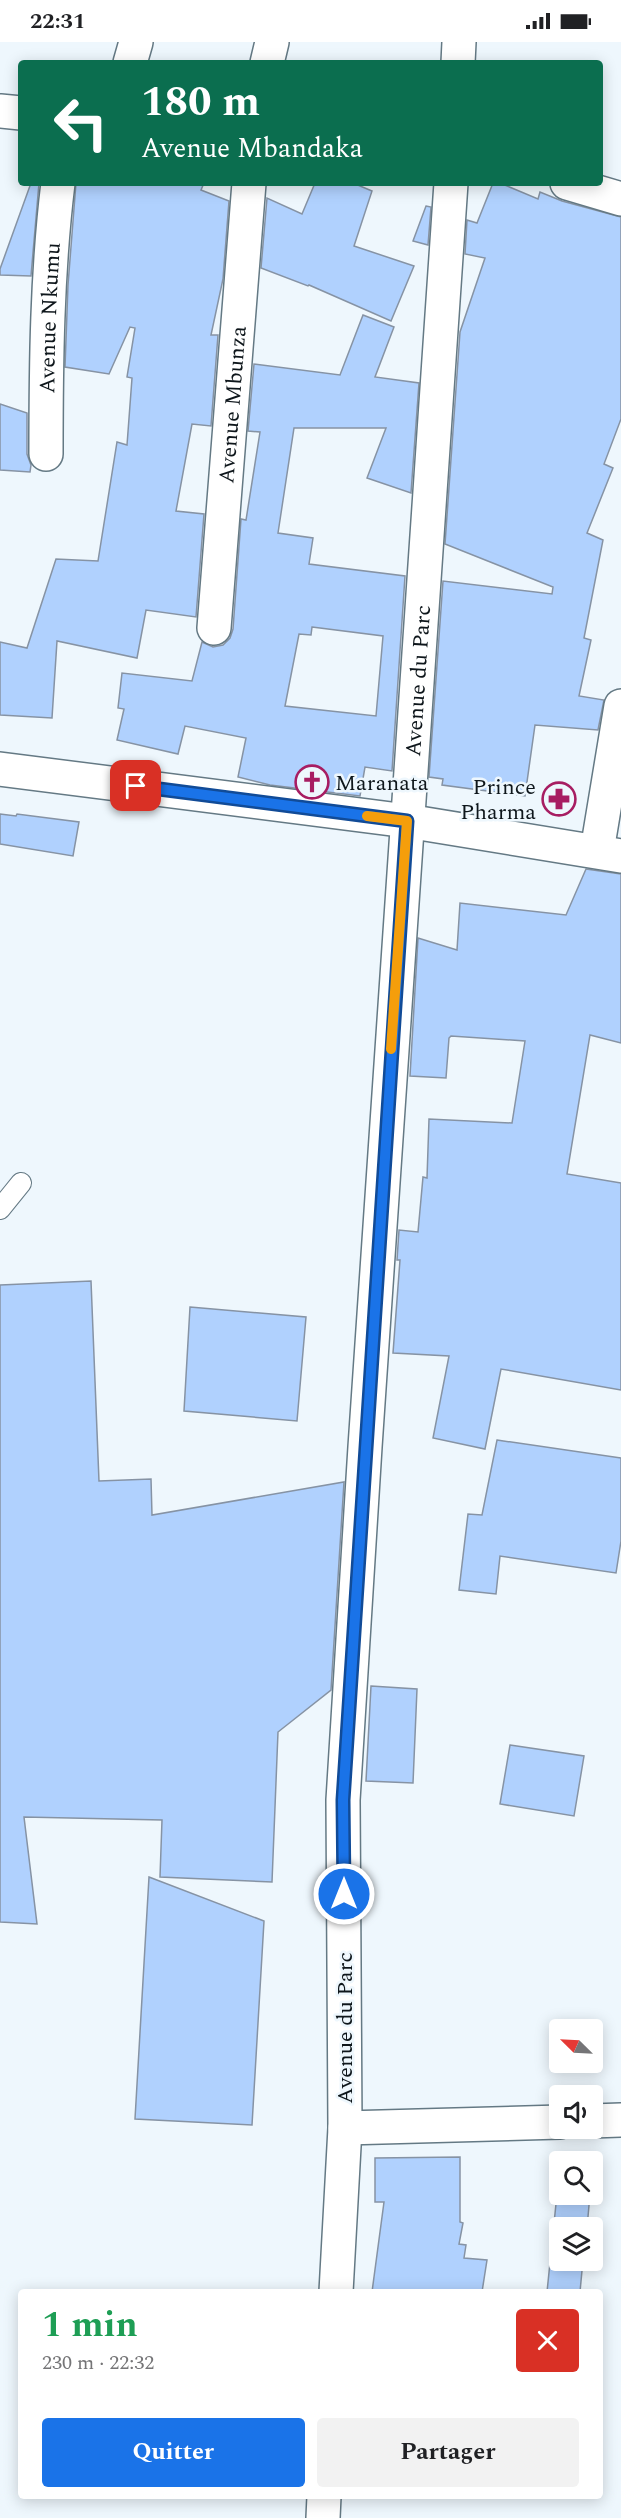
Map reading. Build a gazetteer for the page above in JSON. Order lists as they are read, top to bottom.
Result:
{
  "streets": {
    "street": ["Avenue Nkumu", "Avenue Mbunza", "Avenue du Parc"]
  },
  "places": {
    "church": ["Maranata"],
    "pharmacy": ["Prince Pharma"]
  },
  "north": "top left",
  "page": {
    "status": "22:31",
    "turn": ["180 m", "Avenue Mbandaka"],
    "heading": ["1 min", "230 m · 22:32"],
    "buttons": ["Quitter", "Partager"]
  }
}
